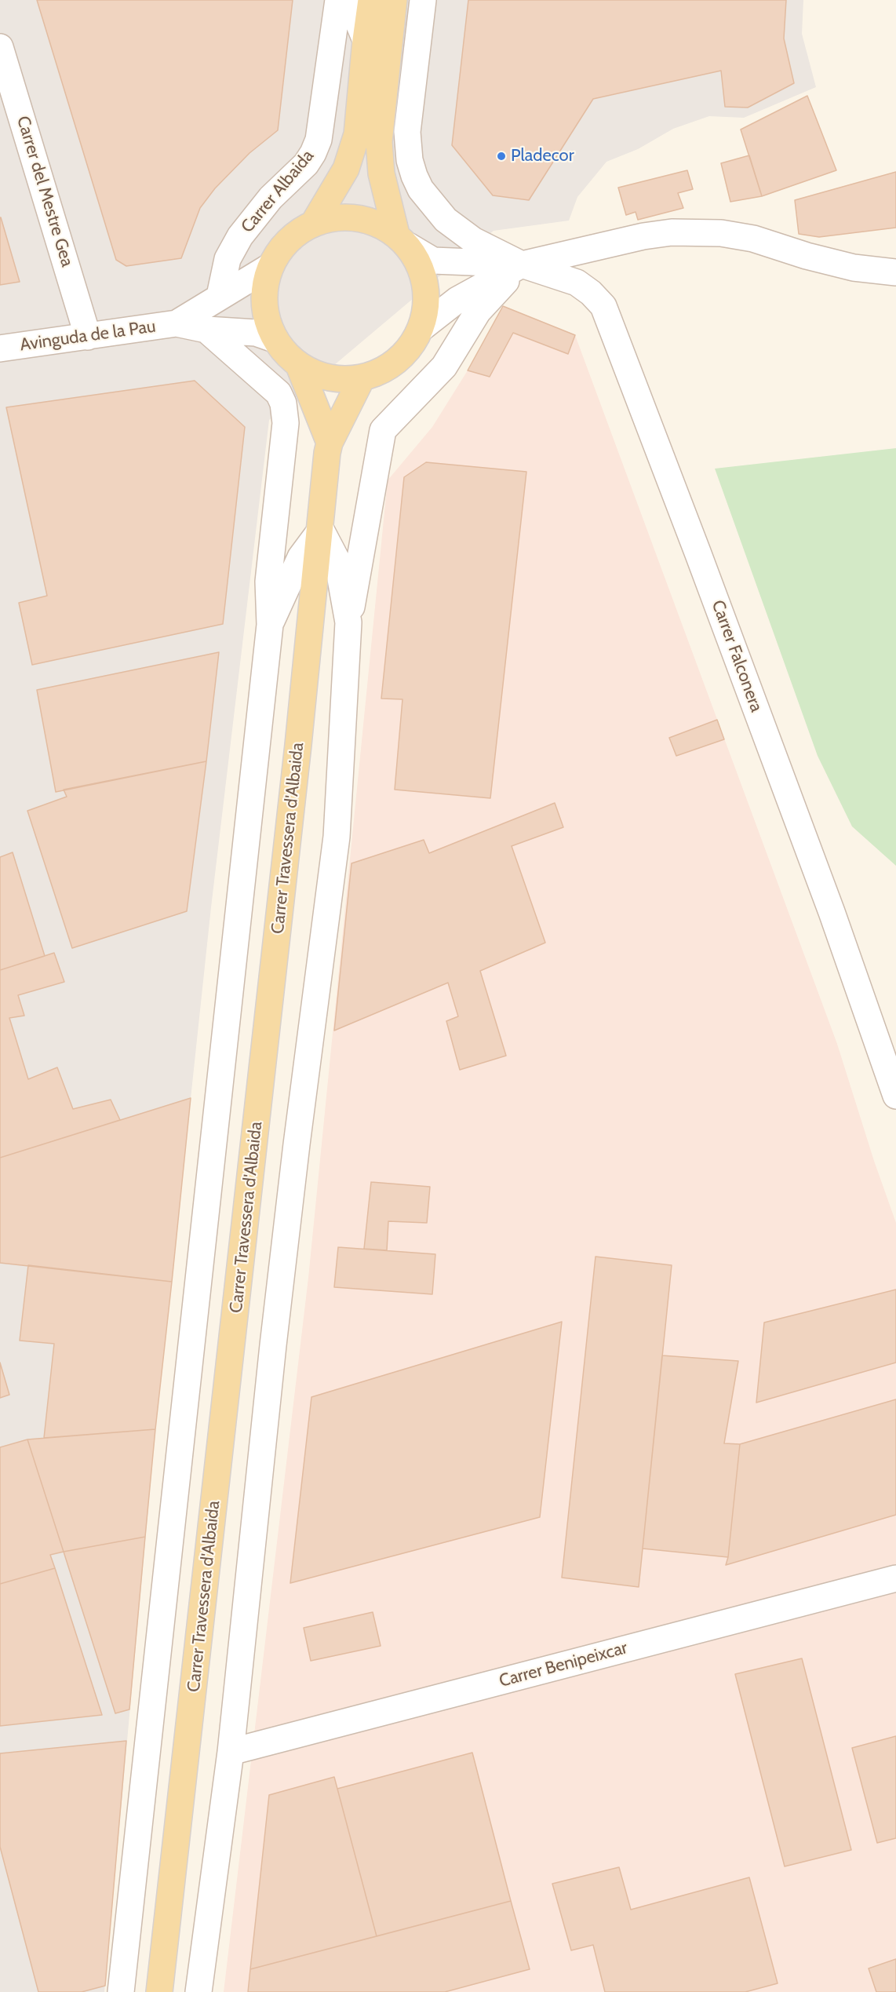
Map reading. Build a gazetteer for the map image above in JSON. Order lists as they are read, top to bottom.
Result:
{
  "streets": {
    "main road": ["Carrer Travessera d'Albaida"],
    "street": [
      "Carrer del Mestre Gea",
      "Carrer Albaida",
      "Avinguda de la Pau",
      "Carrer Falconera",
      "Carrer Benipeixcar"
    ]
  },
  "crossings": [
    ["Carrer del Mestre Gea", "Avinguda de la Pau"],
    ["Carrer Albaida", "Avinguda de la Pau"],
    ["Avinguda de la Pau", "Carrer Travessera d'Albaida"]
  ],
  "places": ["Pladecor"]
}
